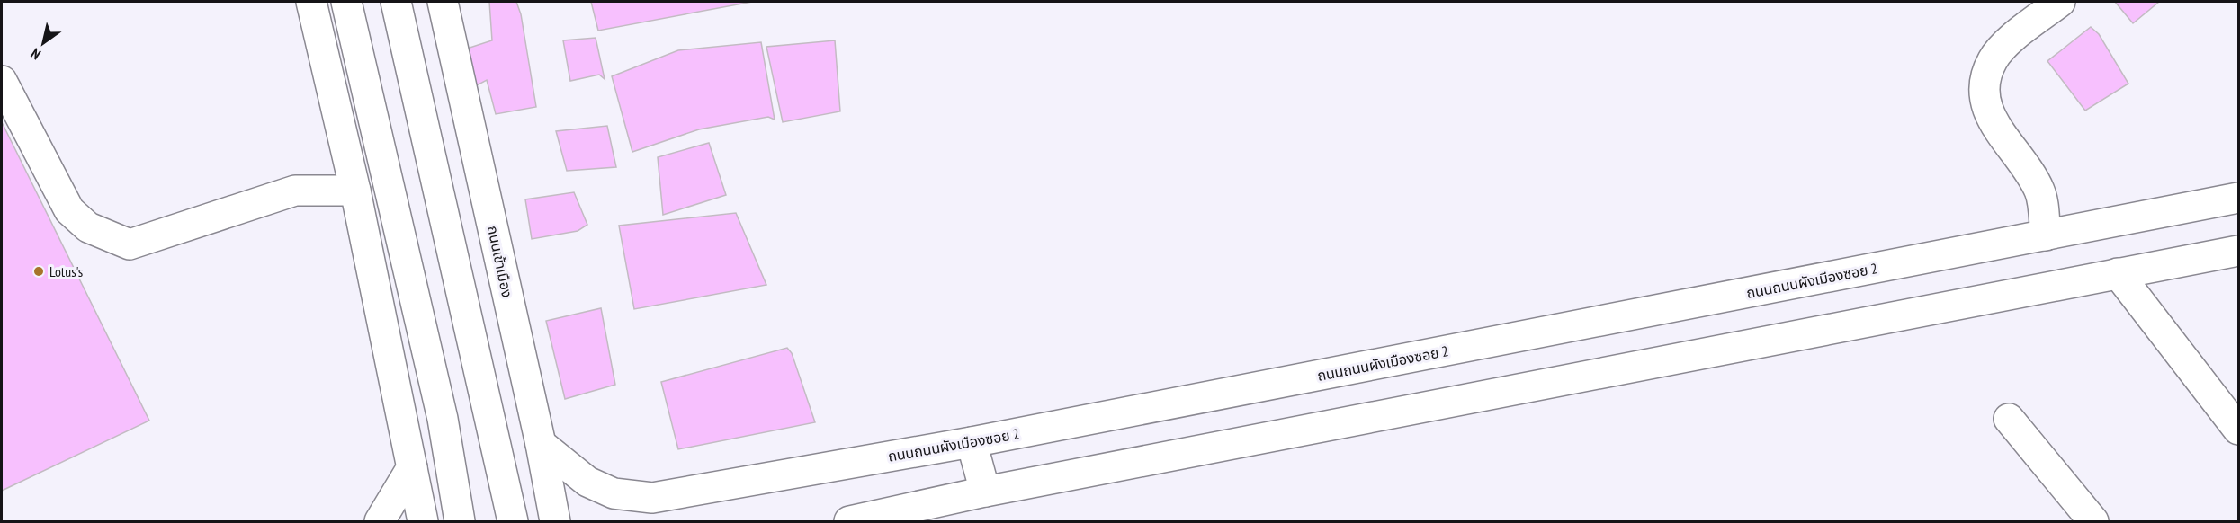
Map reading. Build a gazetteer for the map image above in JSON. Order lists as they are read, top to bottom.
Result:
{
  "streets": {
    "main road": ["ถนนเข้าเมือง", "ถนนถนนผังเมืองซอย 2"]
  },
  "crossings": [
    ["ถนนเข้าเมือง", "ถนนถนนผังเมืองซอย 2"]
  ],
  "places": ["Lotus's"],
  "north": "bottom left"
}
